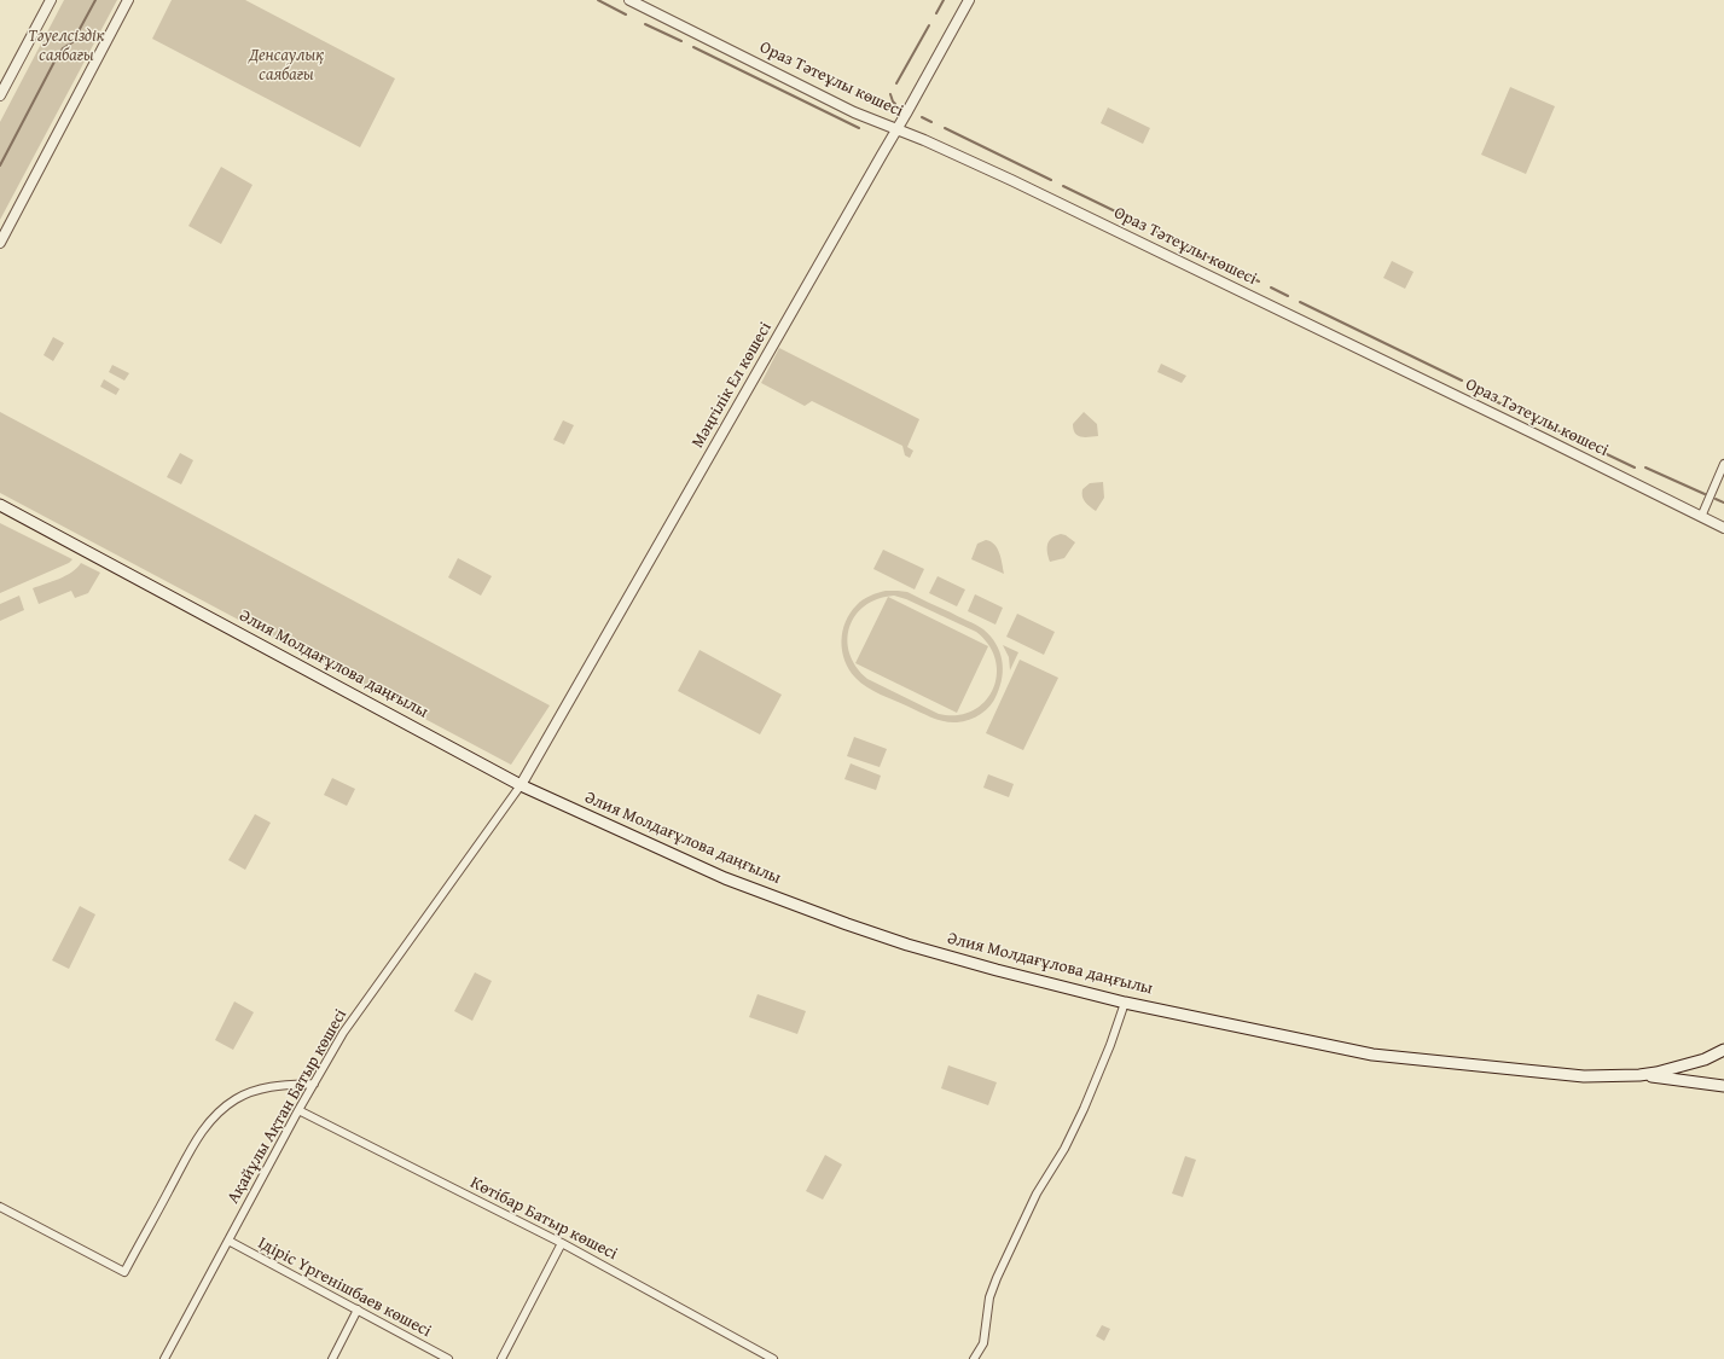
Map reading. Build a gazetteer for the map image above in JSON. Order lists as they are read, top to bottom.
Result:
{
  "streets": {
    "main road": ["Әлия Молдағұлова даңғылы"],
    "street": [
      "Ораз Тәтеұлы көшесі",
      "Мәңгілік Ел көшесі",
      "Ақайұлы Ақтан Батыр көшесі",
      "Көтібар Батыр көшесі",
      "Ідіріс Үргенішбаев көшесі"
    ]
  },
  "crossings": [
    ["Ораз Тәтеұлы көшесі", "Мәңгілік Ел көшесі"],
    ["Мәңгілік Ел көшесі", "Әлия Молдағұлова даңғылы"],
    ["Мәңгілік Ел көшесі", "Ақайұлы Ақтан Батыр көшесі"],
    ["Әлия Молдағұлова даңғылы", "Ақайұлы Ақтан Батыр көшесі"],
    ["Ақайұлы Ақтан Батыр көшесі", "Көтібар Батыр көшесі"],
    ["Ақайұлы Ақтан Батыр көшесі", "Ідіріс Үргенішбаев көшесі"]
  ],
  "parks": ["Тәуелсіздік саябағы", "Денсаулық саябағы"]
}
